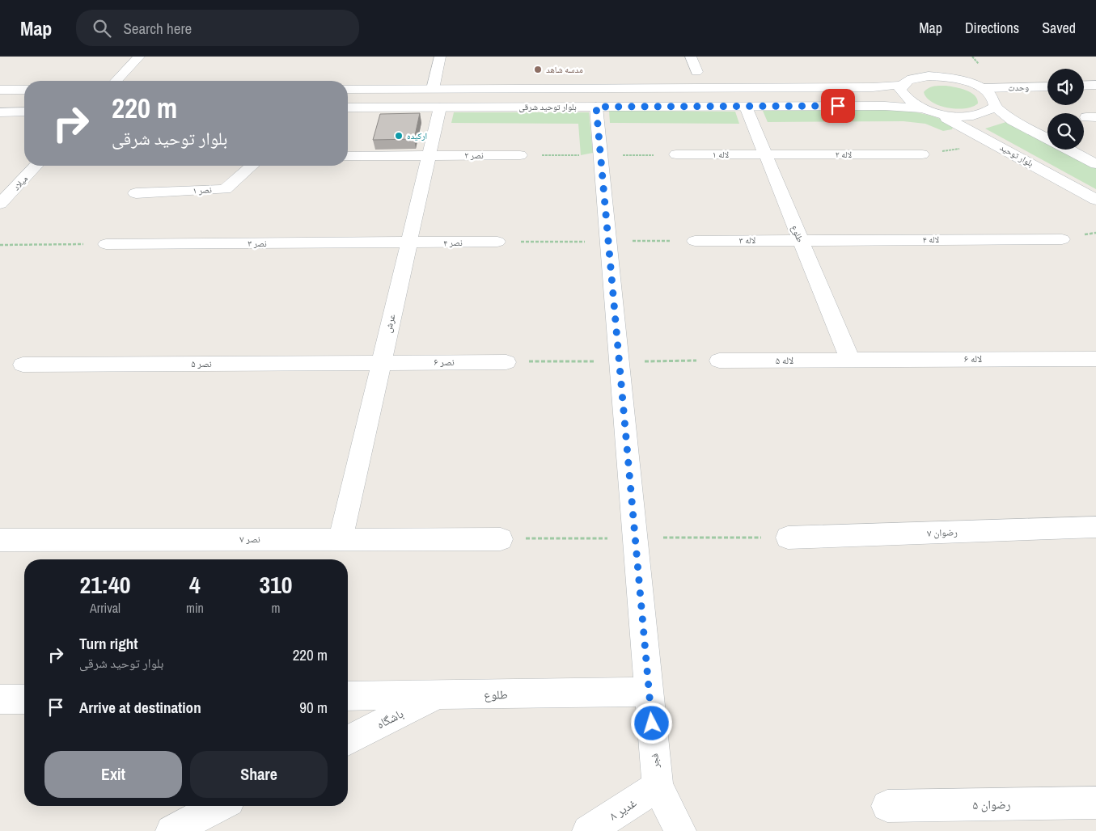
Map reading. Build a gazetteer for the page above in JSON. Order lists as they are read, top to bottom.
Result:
{
  "streets": {
    "street": [
      "وحدت",
      "بلوار توحید شرقی",
      "لاله ۱",
      "لاله ۲",
      "نصر ۲",
      "بلوار توحید",
      "میلاد",
      "نصر ۱",
      "طلوع",
      "لاله ۴",
      "لاله ۳",
      "نصر ۴",
      "نصر ۳",
      "عرش",
      "لاله ۶",
      "لاله ۵",
      "نصر ۶",
      "نصر ۵",
      "رضوان ۷",
      "نصر ۷",
      "باشگاه",
      "فجر",
      "رضوان ۵",
      "غدیر ۸"
    ]
  },
  "crossings": [
    ["وحدت", "بلوار توحید شرقی"],
    ["بلوار توحید شرقی", "طلوع"],
    ["بلوار توحید شرقی", "عرش"],
    ["بلوار توحید شرقی", "فجر"],
    ["لاله ۱", "لاله ۲"],
    ["لاله ۱", "طلوع"],
    ["لاله ۲", "طلوع"],
    ["نصر ۲", "عرش"],
    ["طلوع", "لاله ۴"],
    ["طلوع", "لاله ۳"],
    ["طلوع", "لاله ۶"],
    ["طلوع", "لاله ۵"],
    ["طلوع", "باشگاه"],
    ["طلوع", "فجر"],
    ["لاله ۴", "لاله ۳"],
    ["نصر ۴", "نصر ۳"],
    ["نصر ۴", "عرش"],
    ["نصر ۳", "عرش"],
    ["عرش", "نصر ۶"],
    ["عرش", "نصر ۵"],
    ["عرش", "نصر ۷"],
    ["لاله ۶", "لاله ۵"],
    ["نصر ۶", "نصر ۵"],
    ["فجر", "غدیر ۸"]
  ],
  "places": ["مدسه شاهد", "ارکیده"],
  "page": {
    "header": "Map",
    "search": "Search here",
    "nav": ["Map", "Directions", "Saved"],
    "turn": ["220 m", "بلوار توحید شرقی"],
    "eta": [
      "21:40",
      "Arrival",
      "4",
      "min",
      "310",
      "m"
    ],
    "list": [
      {
        "name": "Turn right",
        "note": "بلوار توحید شرقی",
        "value": "220 m"
      },
      {
        "name": "Arrive at destination",
        "value": "90 m"
      }
    ],
    "buttons": ["Exit", "Share"]
  }
}
